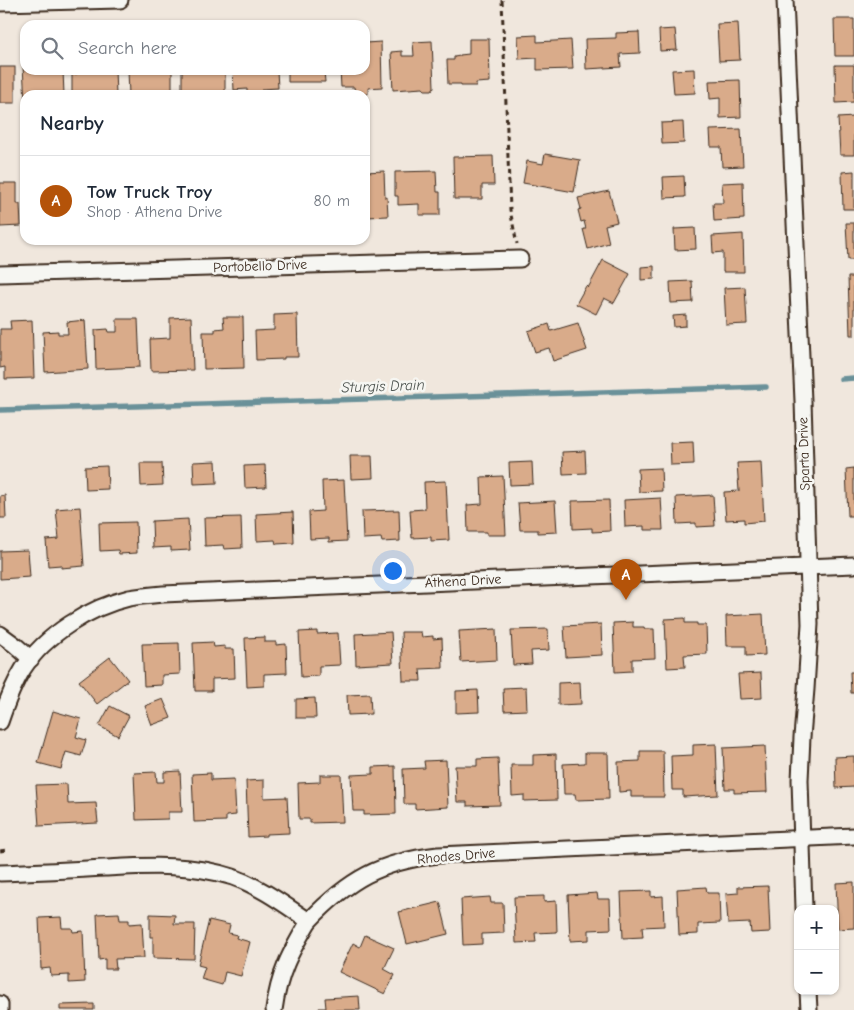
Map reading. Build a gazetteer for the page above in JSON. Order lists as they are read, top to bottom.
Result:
{
  "streets": {
    "street": [
      "Portobello Drive",
      "Sparta Drive",
      "Athena Drive",
      "Rhodes Drive"
    ]
  },
  "crossings": [
    ["Sparta Drive", "Athena Drive"],
    ["Sparta Drive", "Rhodes Drive"]
  ],
  "water": ["Sturgis Drain"],
  "page": {
    "search": "Search here",
    "heading": "Nearby",
    "list": [
      {
        "mark": "A",
        "name": "Tow Truck Troy",
        "note": "Shop · Athena Drive",
        "value": "80 m"
      }
    ],
    "pins": "A",
    "map_buttons": ["+", "−"]
  }
}
